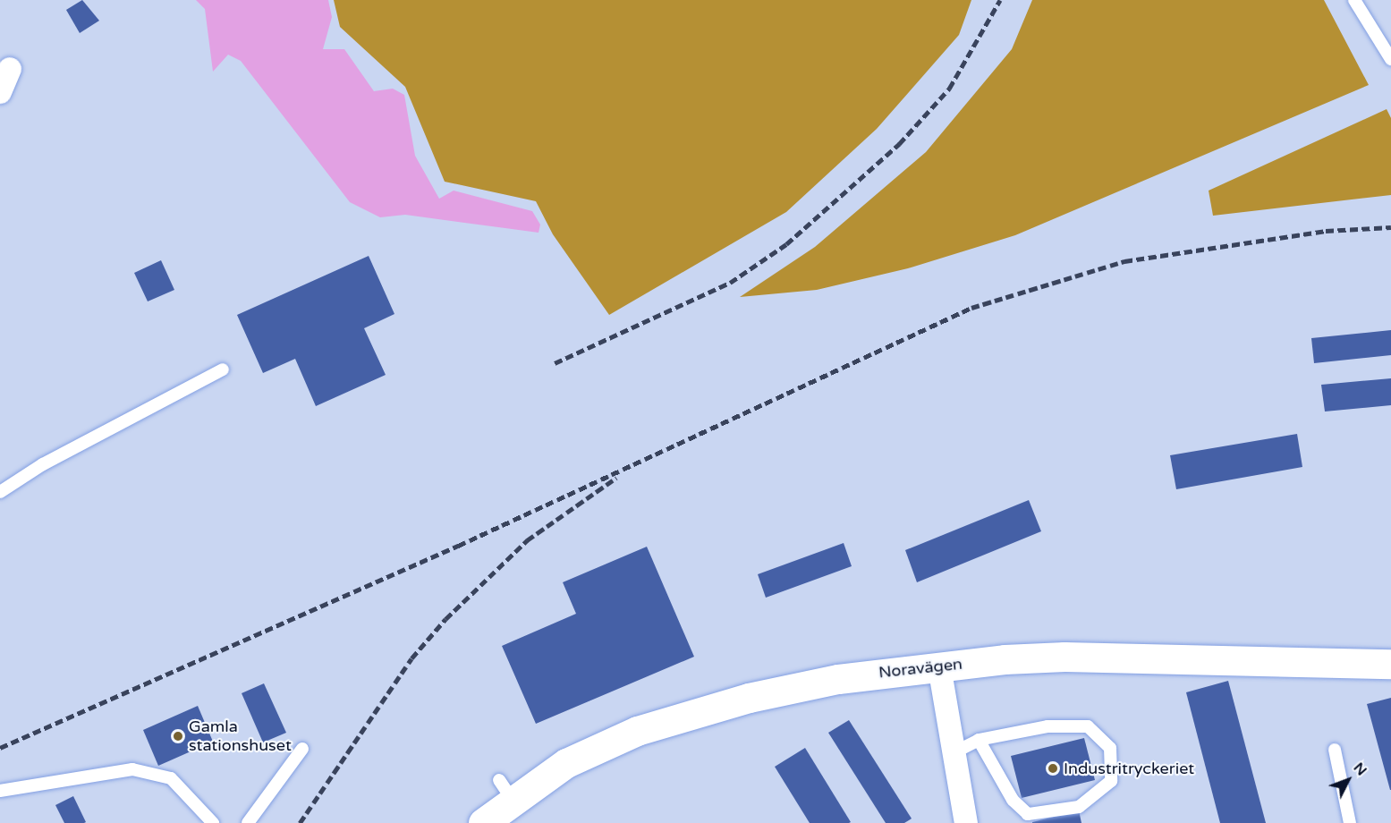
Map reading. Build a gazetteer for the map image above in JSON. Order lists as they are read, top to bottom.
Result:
{
  "streets": {
    "street": ["Noravägen"]
  },
  "places": ["Gamla stationshuset", "Industritryckeriet"],
  "north": "top right"
}
